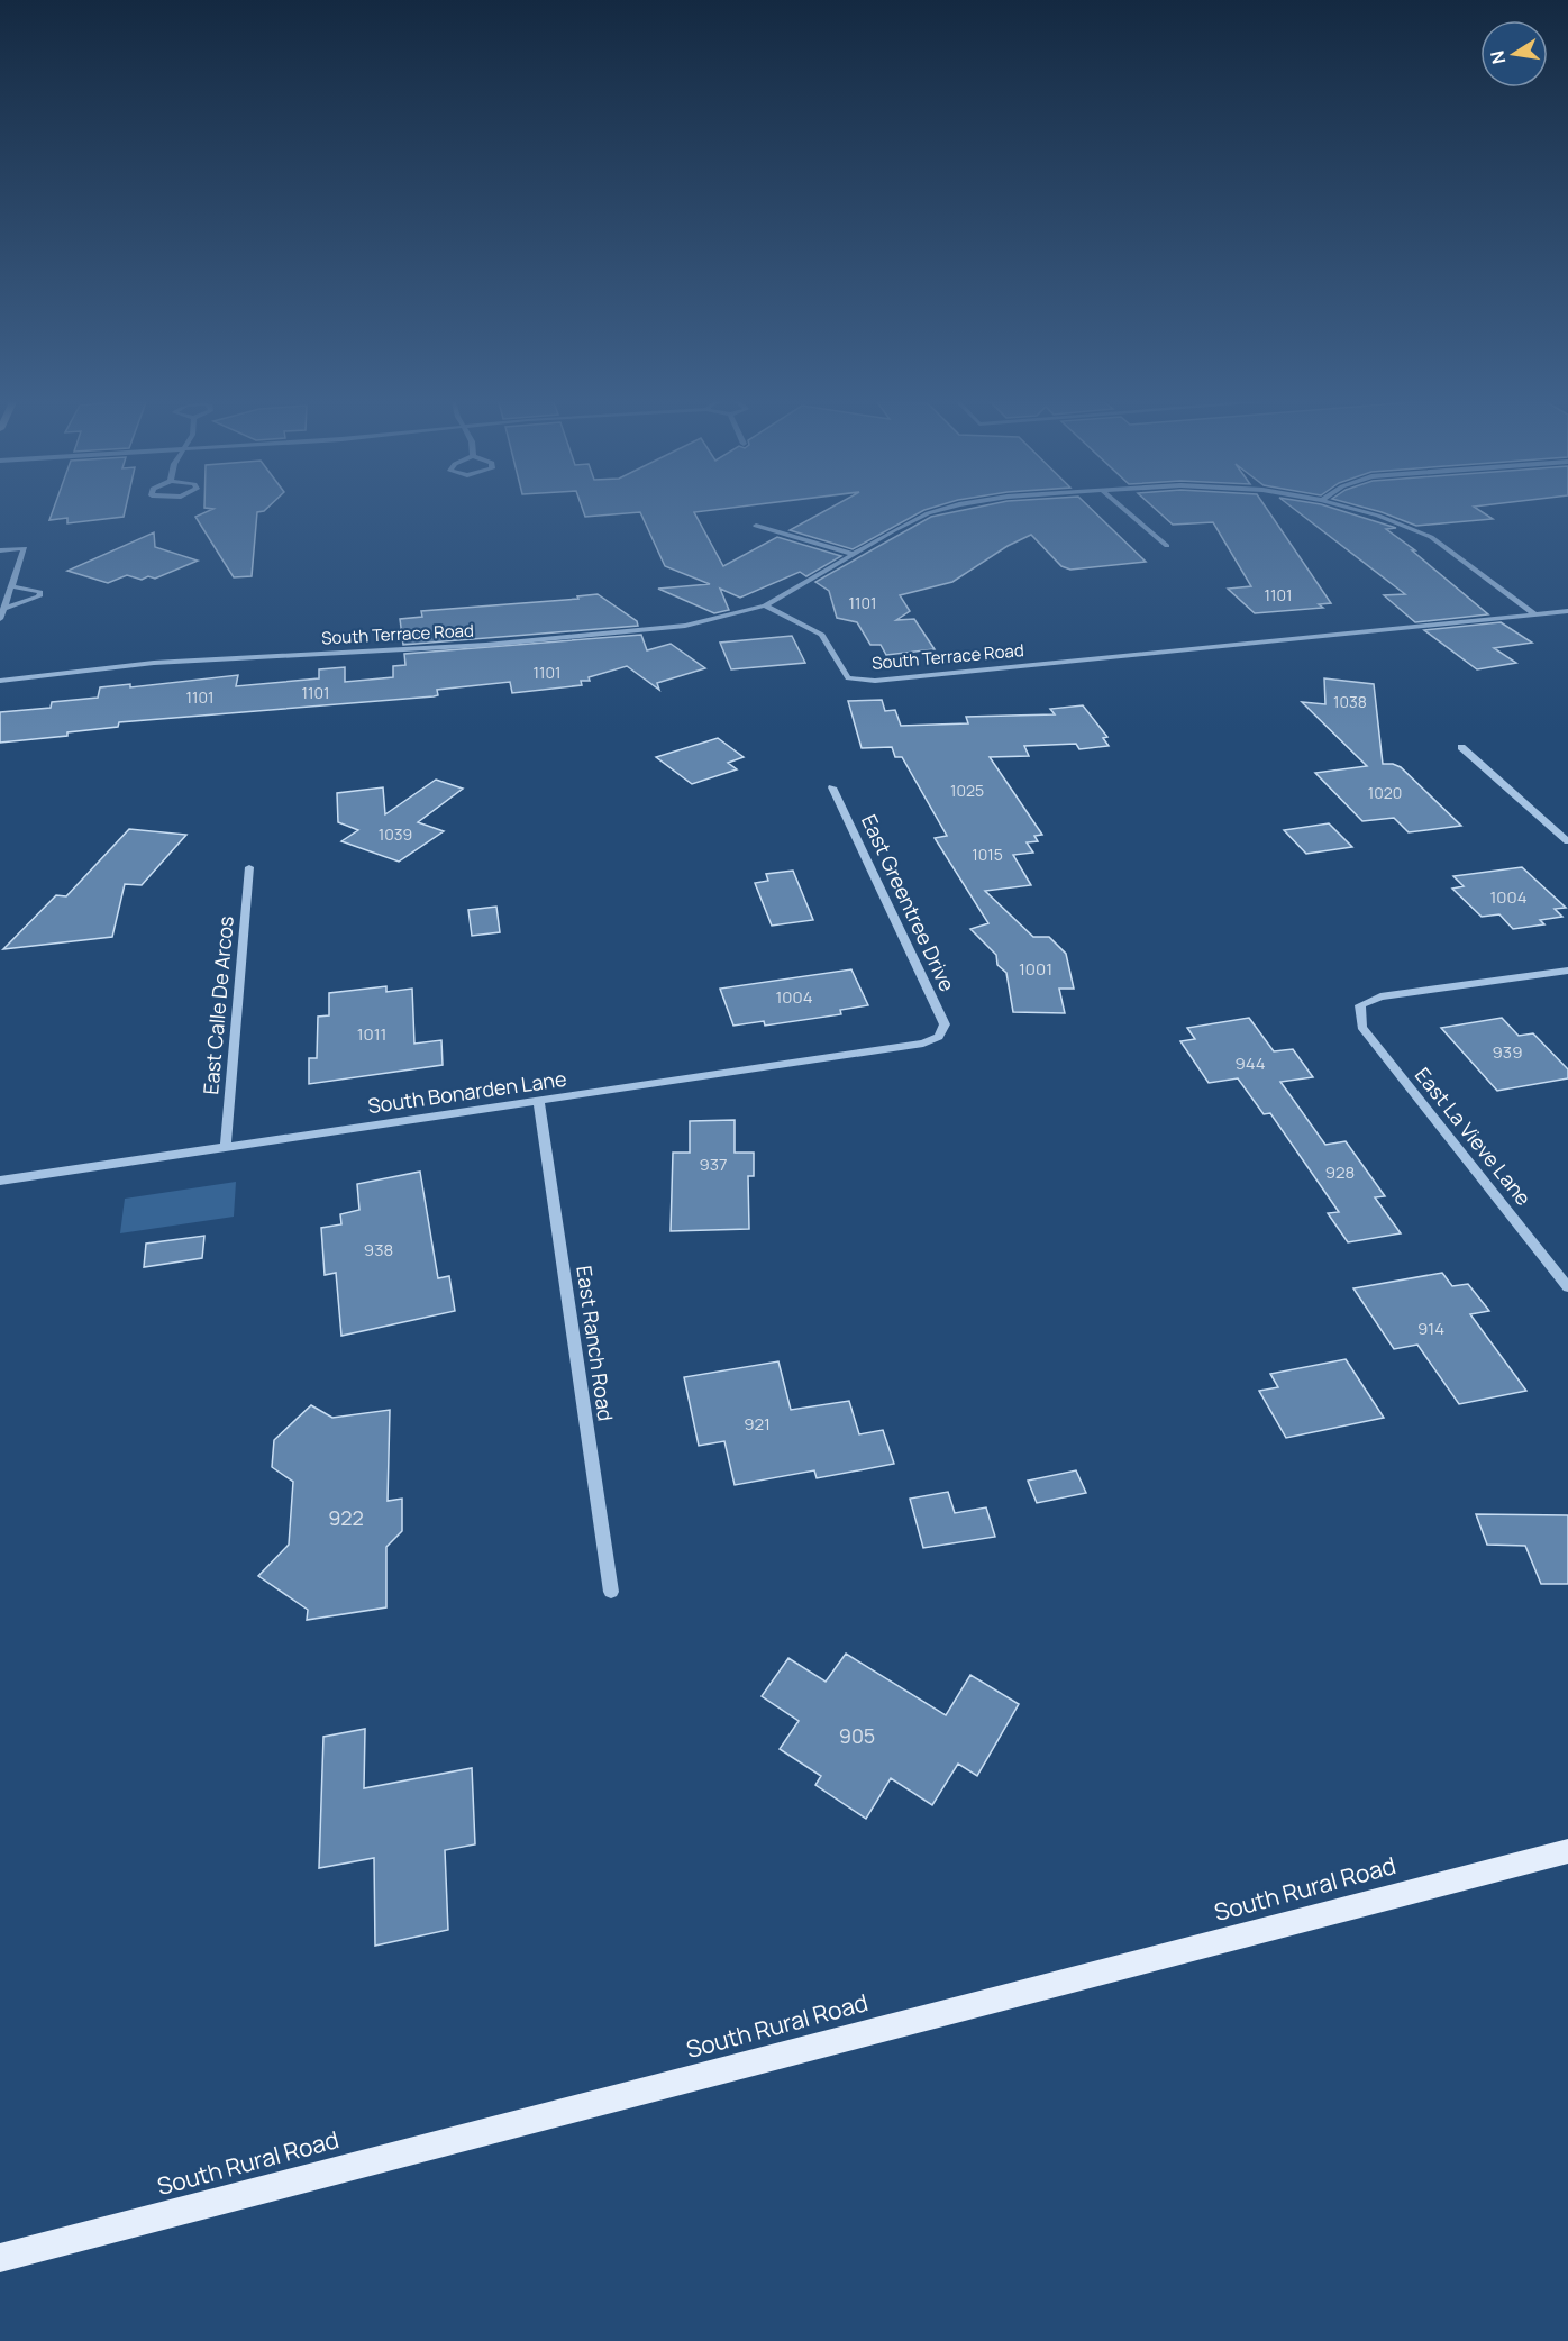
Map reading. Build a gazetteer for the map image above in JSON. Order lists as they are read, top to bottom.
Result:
{
  "streets": {
    "main road": ["South Rural Road"],
    "street": [
      "South Terrace Road",
      "East Greentree Drive",
      "East Calle De Arcos",
      "South Bonarden Lane",
      "East La Vieve Lane",
      "East Ranch Road"
    ]
  },
  "crossings": [
    ["East Greentree Drive", "South Bonarden Lane"],
    ["East Calle De Arcos", "South Bonarden Lane"],
    ["South Bonarden Lane", "East Ranch Road"]
  ],
  "house_numbers": [
    "1101",
    "1101",
    "1101",
    "1101",
    "1101",
    "1038",
    "1025",
    "1020",
    "1039",
    "1015",
    "1004",
    "1001",
    "1004",
    "1011",
    "939",
    "944",
    "937",
    "928",
    "938",
    "914",
    "921",
    "922",
    "905"
  ],
  "north": "left"
}
